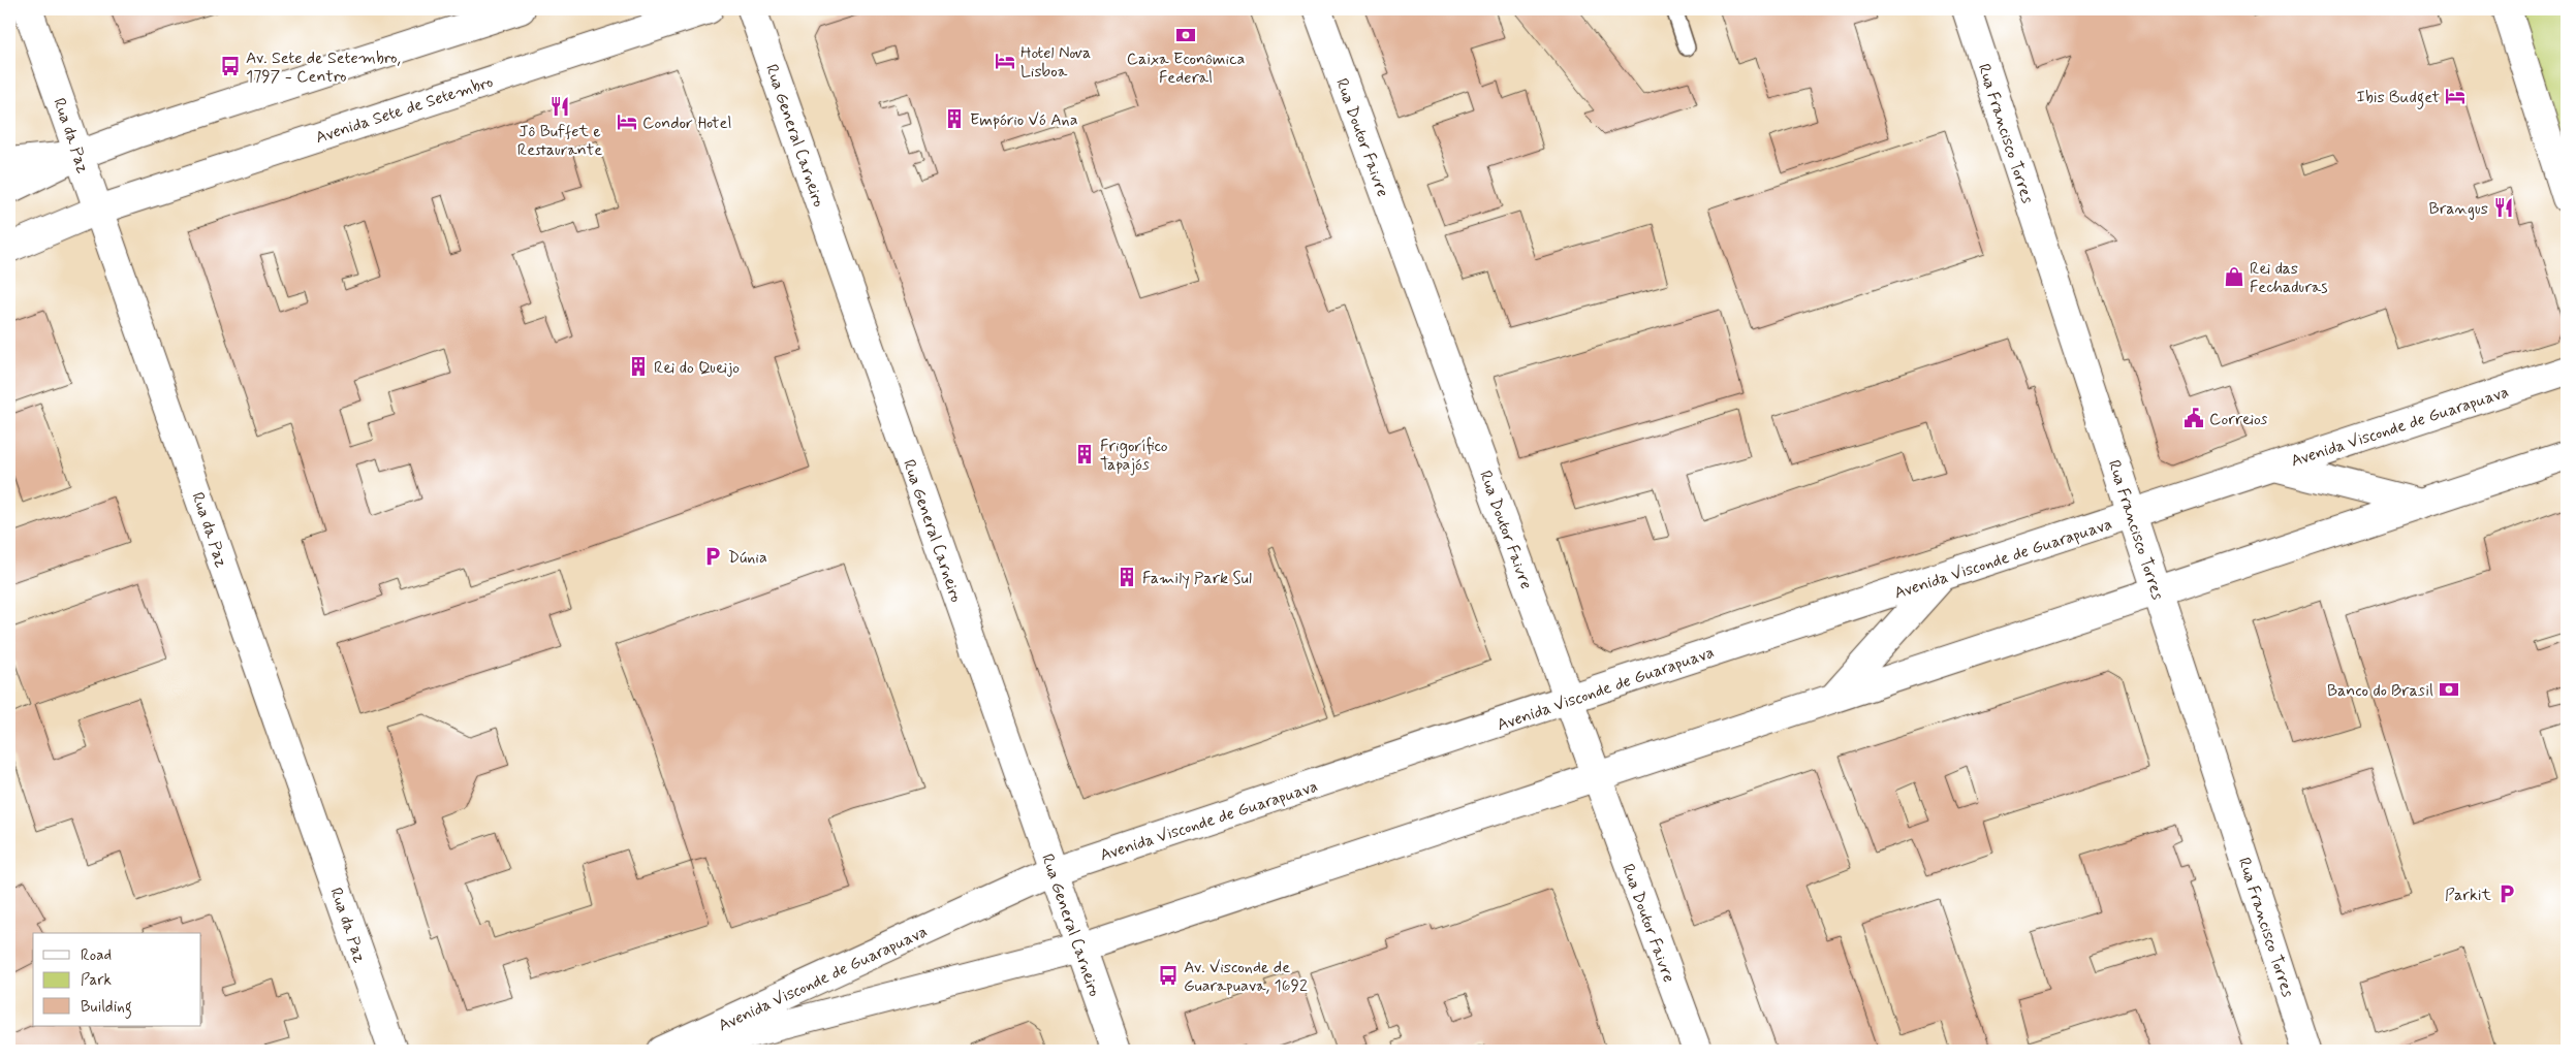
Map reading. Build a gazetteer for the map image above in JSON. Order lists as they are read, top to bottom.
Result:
{
  "streets": {
    "main road": [
      "Avenida Sete de Setembro",
      "Rua Francisco Torres",
      "Rua da Paz",
      "Rua General Carneiro",
      "Rua Doutor Faivre",
      "Avenida Visconde de Guarapuava"
    ]
  },
  "crossings": [
    ["Avenida Sete de Setembro", "Rua da Paz"],
    ["Rua Francisco Torres", "Avenida Visconde de Guarapuava"],
    ["Rua General Carneiro", "Avenida Visconde de Guarapuava"],
    ["Rua Doutor Faivre", "Avenida Visconde de Guarapuava"]
  ],
  "places": {
    "bank": ["Caixa Econômica Federal", "Banco do Brasil"],
    "hotel": ["Hotel Nova Lisboa", "Ibis Budget", "Condor Hotel"],
    "bus stop": ["Av. Sete de Setembro, 1797 - Centro", "Av. Visconde de Guarapuava, 1692"],
    "restaurant": ["Jô Buffet e Restaurante", "Brangus"],
    "building": [
      "Empório Vó Ana",
      "Rei do Queijo",
      "Frigorífico Tapajós",
      "Family Park Sul"
    ],
    "shop": ["Rei das Fechaduras"],
    "public building": ["Correios"],
    "parking": ["Dúnia", "Parkit"]
  },
  "legend": ["Road", "Park", "Building"]
}
